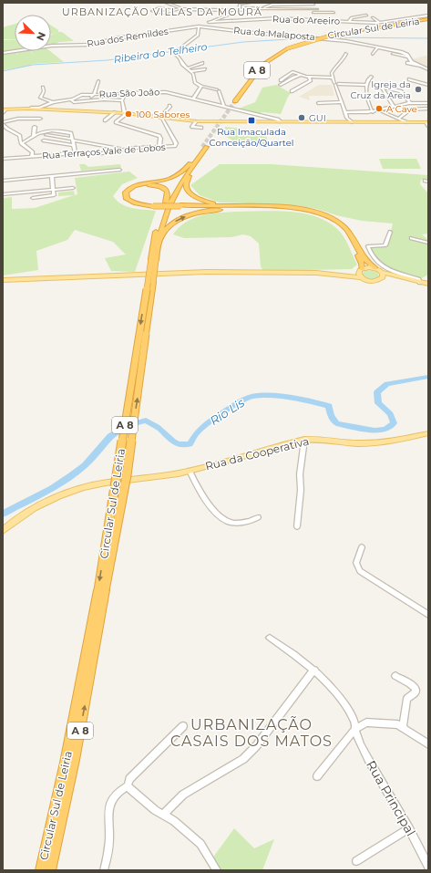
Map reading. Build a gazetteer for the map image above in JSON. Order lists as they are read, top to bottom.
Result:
{
  "streets": {
    "highway": ["Circular Sul de Leiria", "A 8"],
    "main road": ["Rua da Cooperativa"],
    "street": [
      "Rua do Areeiro",
      "Rua da Malaposta",
      "Rua dos Remildes",
      "Rua São João",
      "Rua Terraços Vale de Lobos",
      "Rua Principal"
    ]
  },
  "crossings": [
    ["Rua da Malaposta", "Rua dos Remildes"]
  ],
  "districts": ["URBANIZAÇÃO VILLAS DA MOURÃ", "URBANIZAÇÃO CASAIS DOS MATOS"],
  "water": ["Ribeira do Telheiro", "Rio Lis"],
  "places": {
    "other": [
      "Igreja da Cruz da Areia",
      "A Cave",
      "100 Sabores",
      "GUI"
    ],
    "transit": ["Rua Imaculada Conceição/Quartel"]
  },
  "north": "bottom right"
}
